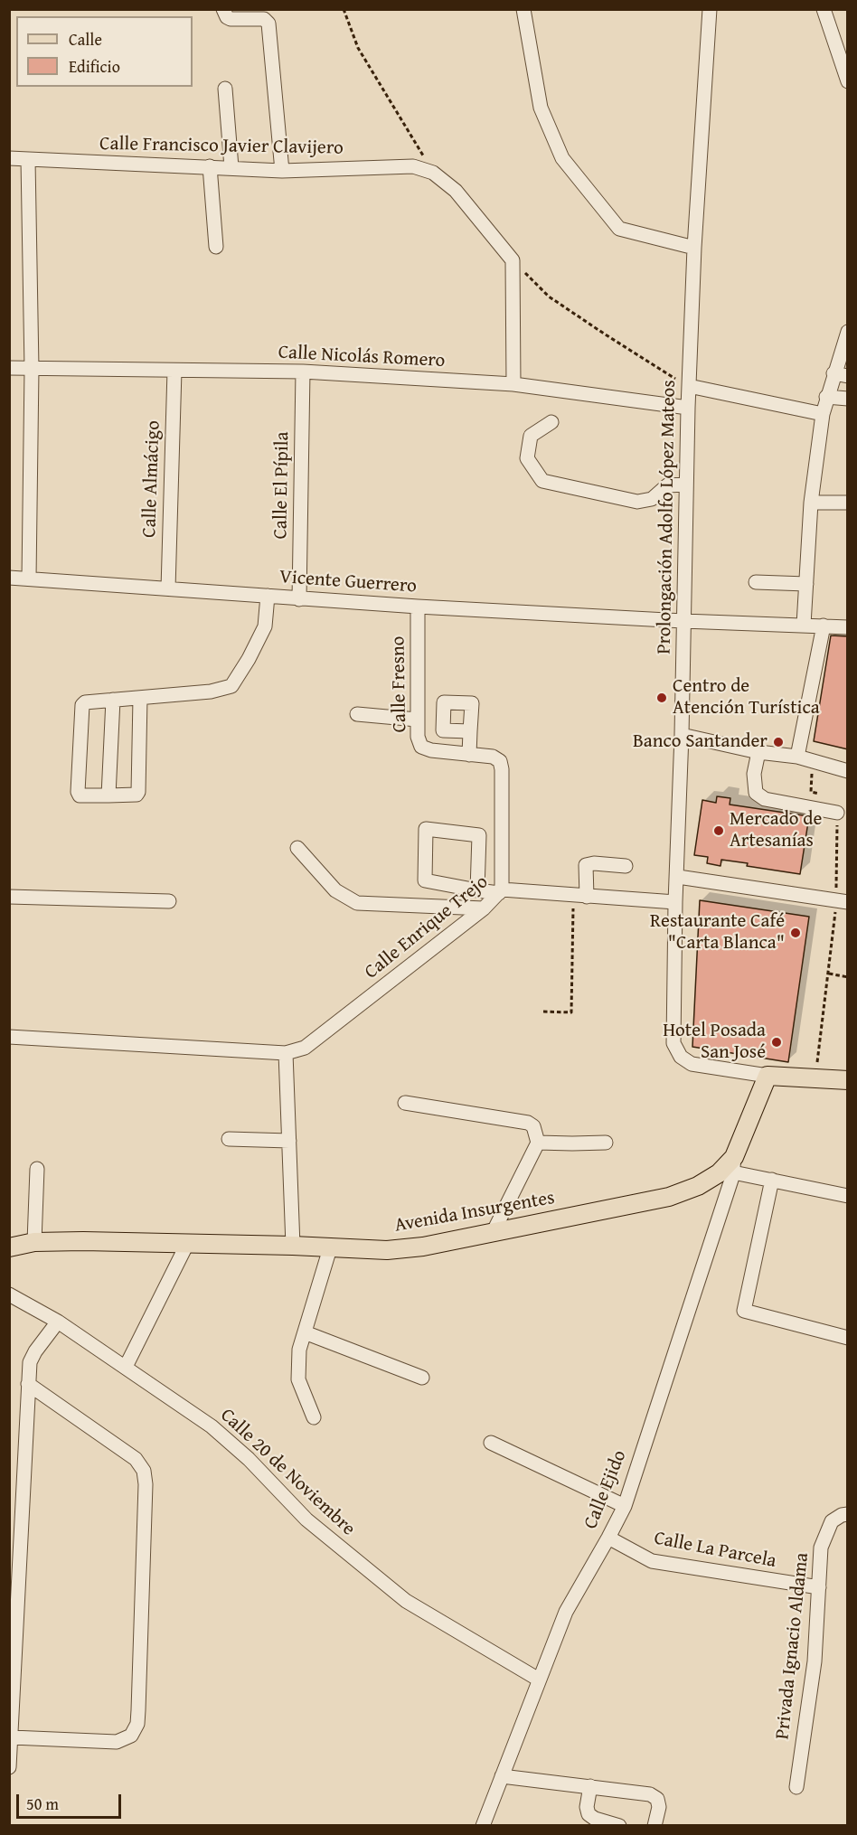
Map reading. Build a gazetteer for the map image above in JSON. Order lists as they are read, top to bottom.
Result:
{
  "streets": {
    "main road": ["Avenida Insurgentes"],
    "street": [
      "Calle Francisco Javier Clavijero",
      "Calle Nicolás Romero",
      "Calle Almácigo",
      "Calle El Pípila",
      "Prolongación Adolfo López Mateos",
      "Vicente Guerrero",
      "Calle Fresno",
      "Calle Enrique Trejo",
      "Calle 20 de Noviembre",
      "Calle Ejido",
      "Calle La Parcela",
      "Privada Ignacio Aldama"
    ]
  },
  "crossings": [
    ["Calle Nicolás Romero", "Calle Almácigo"],
    ["Calle Nicolás Romero", "Calle El Pípila"],
    ["Calle Nicolás Romero", "Prolongación Adolfo López Mateos"],
    ["Calle Almácigo", "Vicente Guerrero"],
    ["Calle El Pípila", "Vicente Guerrero"],
    ["Prolongación Adolfo López Mateos", "Vicente Guerrero"],
    ["Prolongación Adolfo López Mateos", "Calle Enrique Trejo"],
    ["Prolongación Adolfo López Mateos", "Avenida Insurgentes"],
    ["Vicente Guerrero", "Calle Fresno"],
    ["Calle Fresno", "Calle Enrique Trejo"],
    ["Avenida Insurgentes", "Calle Ejido"],
    ["Calle 20 de Noviembre", "Calle Ejido"],
    ["Calle Ejido", "Calle La Parcela"],
    ["Calle La Parcela", "Privada Ignacio Aldama"]
  ],
  "places": [
    "Centro de Atención Turística",
    "Banco Santander",
    "Mercado de Artesanías",
    "Restaurante Café \"Carta Blanca\"",
    "Hotel Posada San José"
  ],
  "legend": ["Calle", "Edificio"],
  "scale_bar": "50 m"
}
